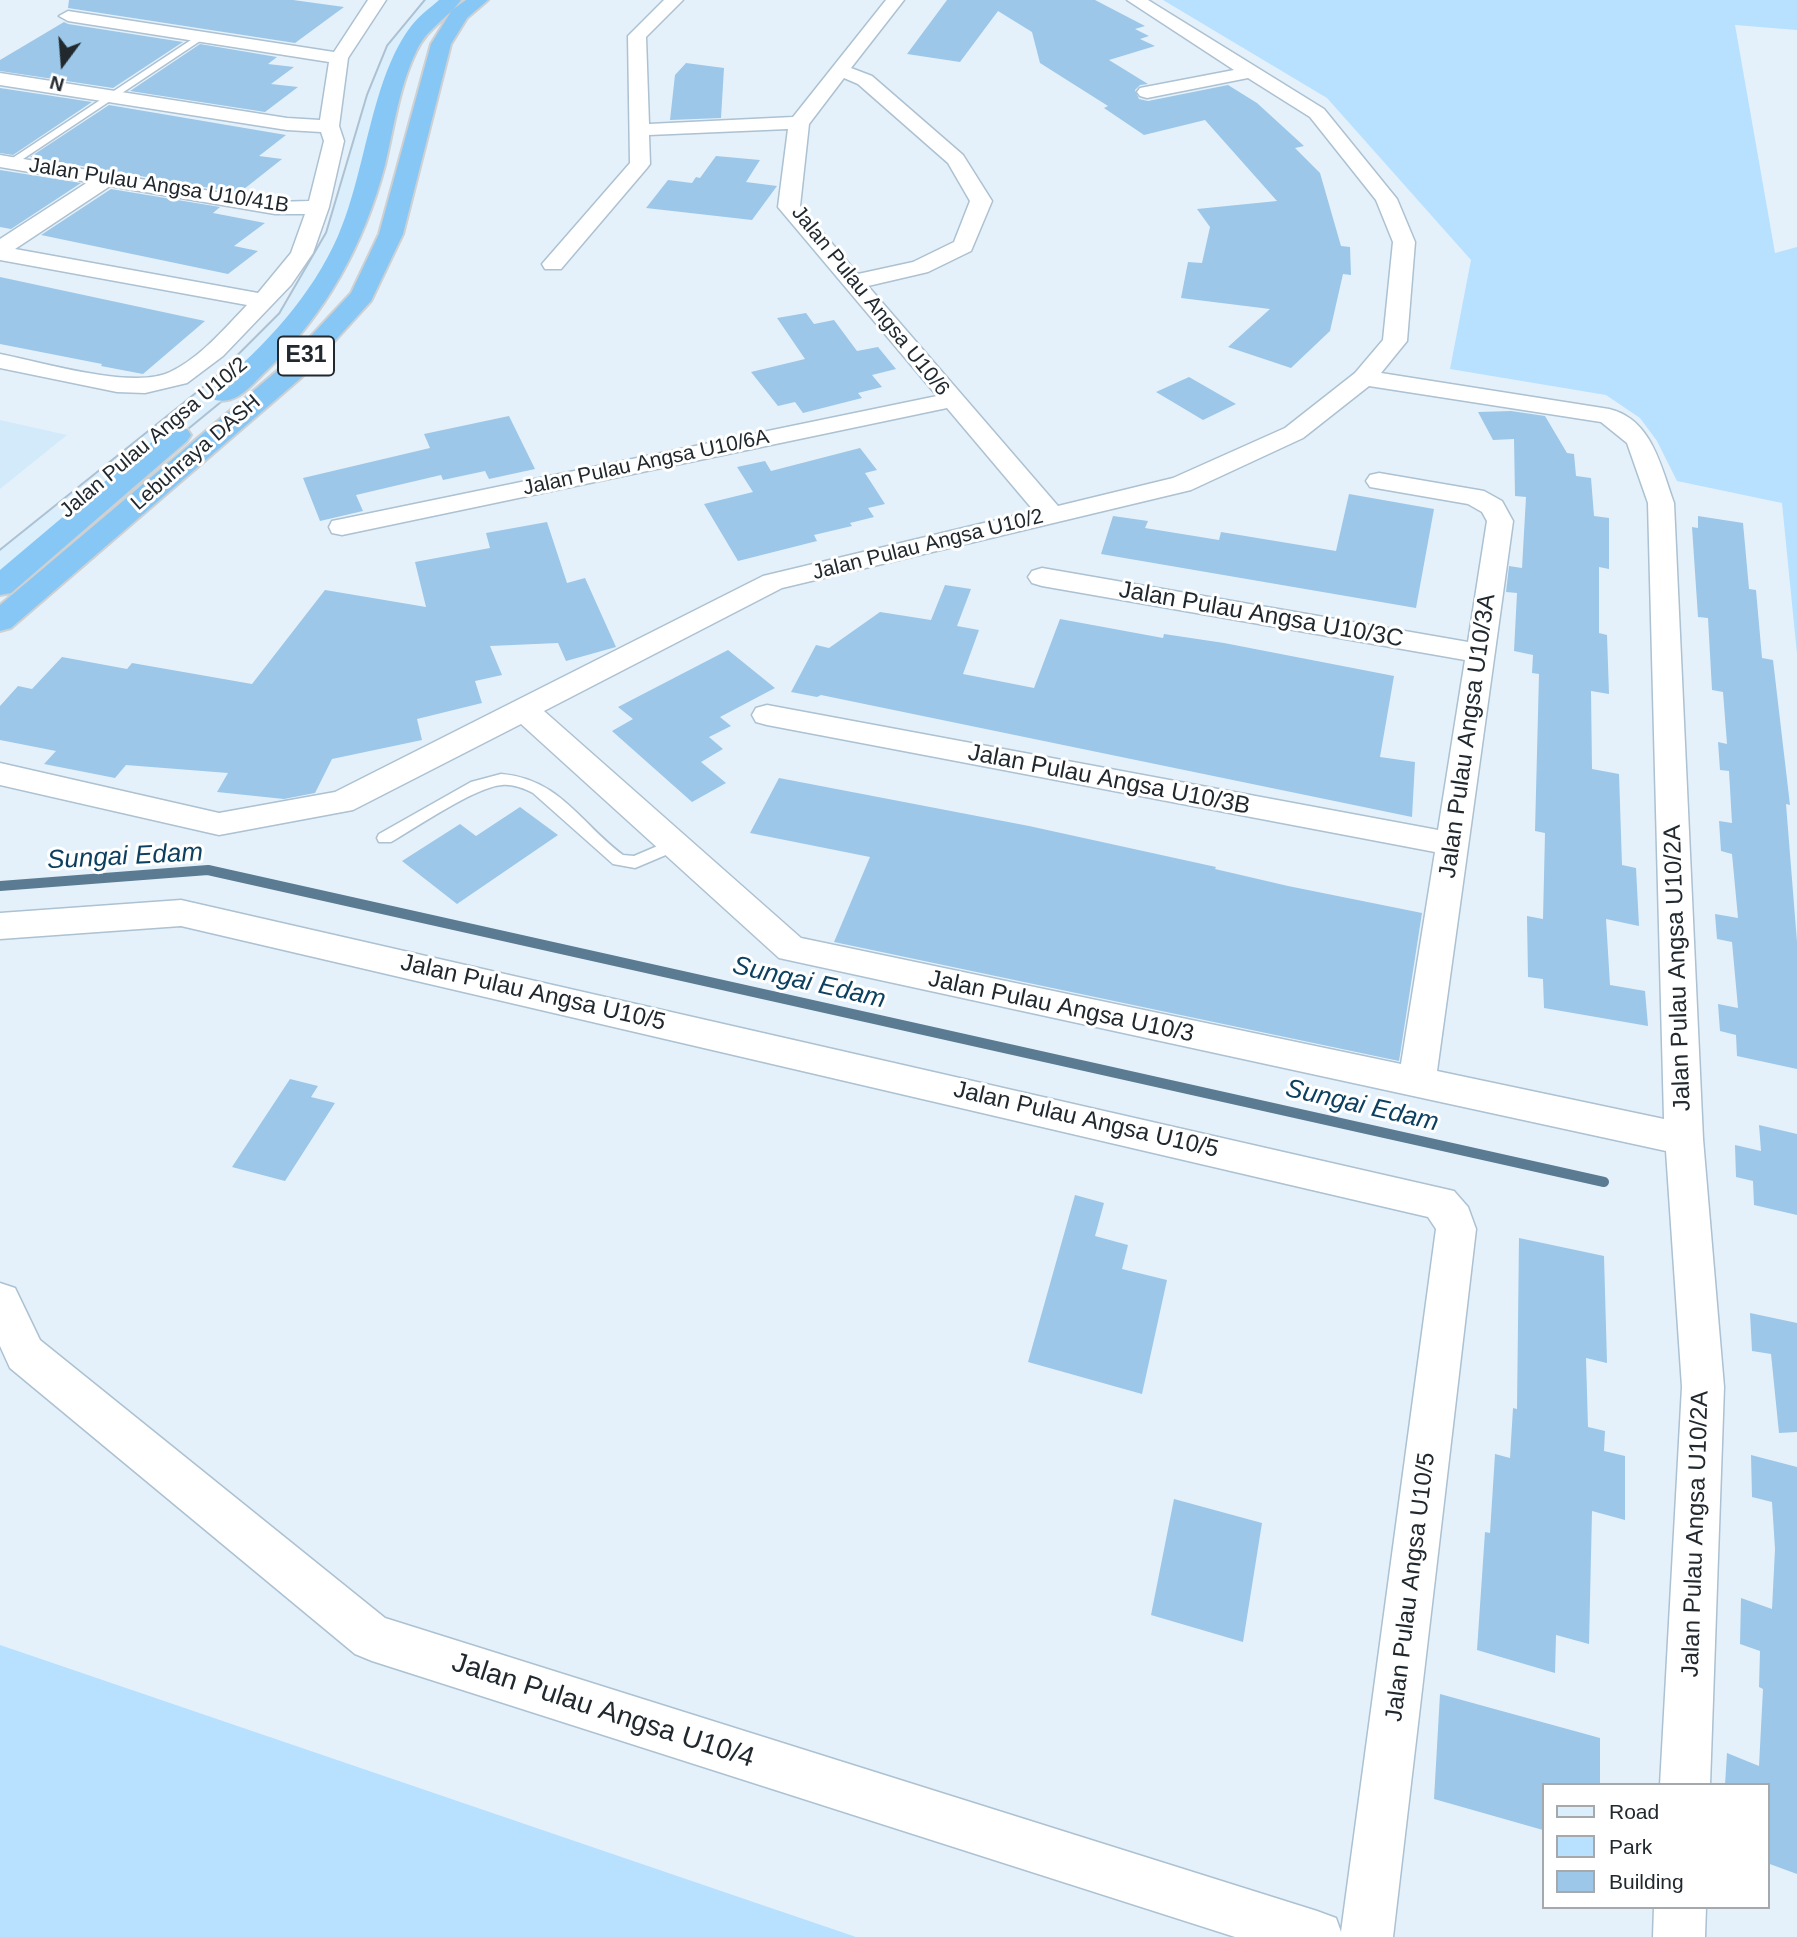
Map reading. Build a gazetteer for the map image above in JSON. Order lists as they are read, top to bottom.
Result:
{
  "streets": {
    "highway": ["E31", "Lebuhraya DASH"],
    "street": [
      "Jalan Pulau Angsa U10/41B",
      "Jalan Pulau Angsa U10/6",
      "Jalan Pulau Angsa U10/2",
      "Jalan Pulau Angsa U10/6A",
      "Jalan Pulau Angsa U10/3C",
      "Jalan Pulau Angsa U10/3A",
      "Jalan Pulau Angsa U10/3B",
      "Jalan Pulau Angsa U10/2A",
      "Jalan Pulau Angsa U10/5",
      "Jalan Pulau Angsa U10/3",
      "Jalan Pulau Angsa U10/4"
    ]
  },
  "crossings": [
    ["Jalan Pulau Angsa U10/6", "Jalan Pulau Angsa U10/2"],
    ["Jalan Pulau Angsa U10/6", "Jalan Pulau Angsa U10/6A"],
    ["Jalan Pulau Angsa U10/2", "Jalan Pulau Angsa U10/2A"],
    ["Jalan Pulau Angsa U10/2", "Jalan Pulau Angsa U10/3"],
    ["Jalan Pulau Angsa U10/3C", "Jalan Pulau Angsa U10/3A"],
    ["Jalan Pulau Angsa U10/3A", "Jalan Pulau Angsa U10/3B"],
    ["Jalan Pulau Angsa U10/3A", "Jalan Pulau Angsa U10/3"],
    ["Jalan Pulau Angsa U10/2A", "Jalan Pulau Angsa U10/3"]
  ],
  "water": ["Sungai Edam"],
  "legend": ["Road", "Park", "Building"],
  "north": "bottom"
}
